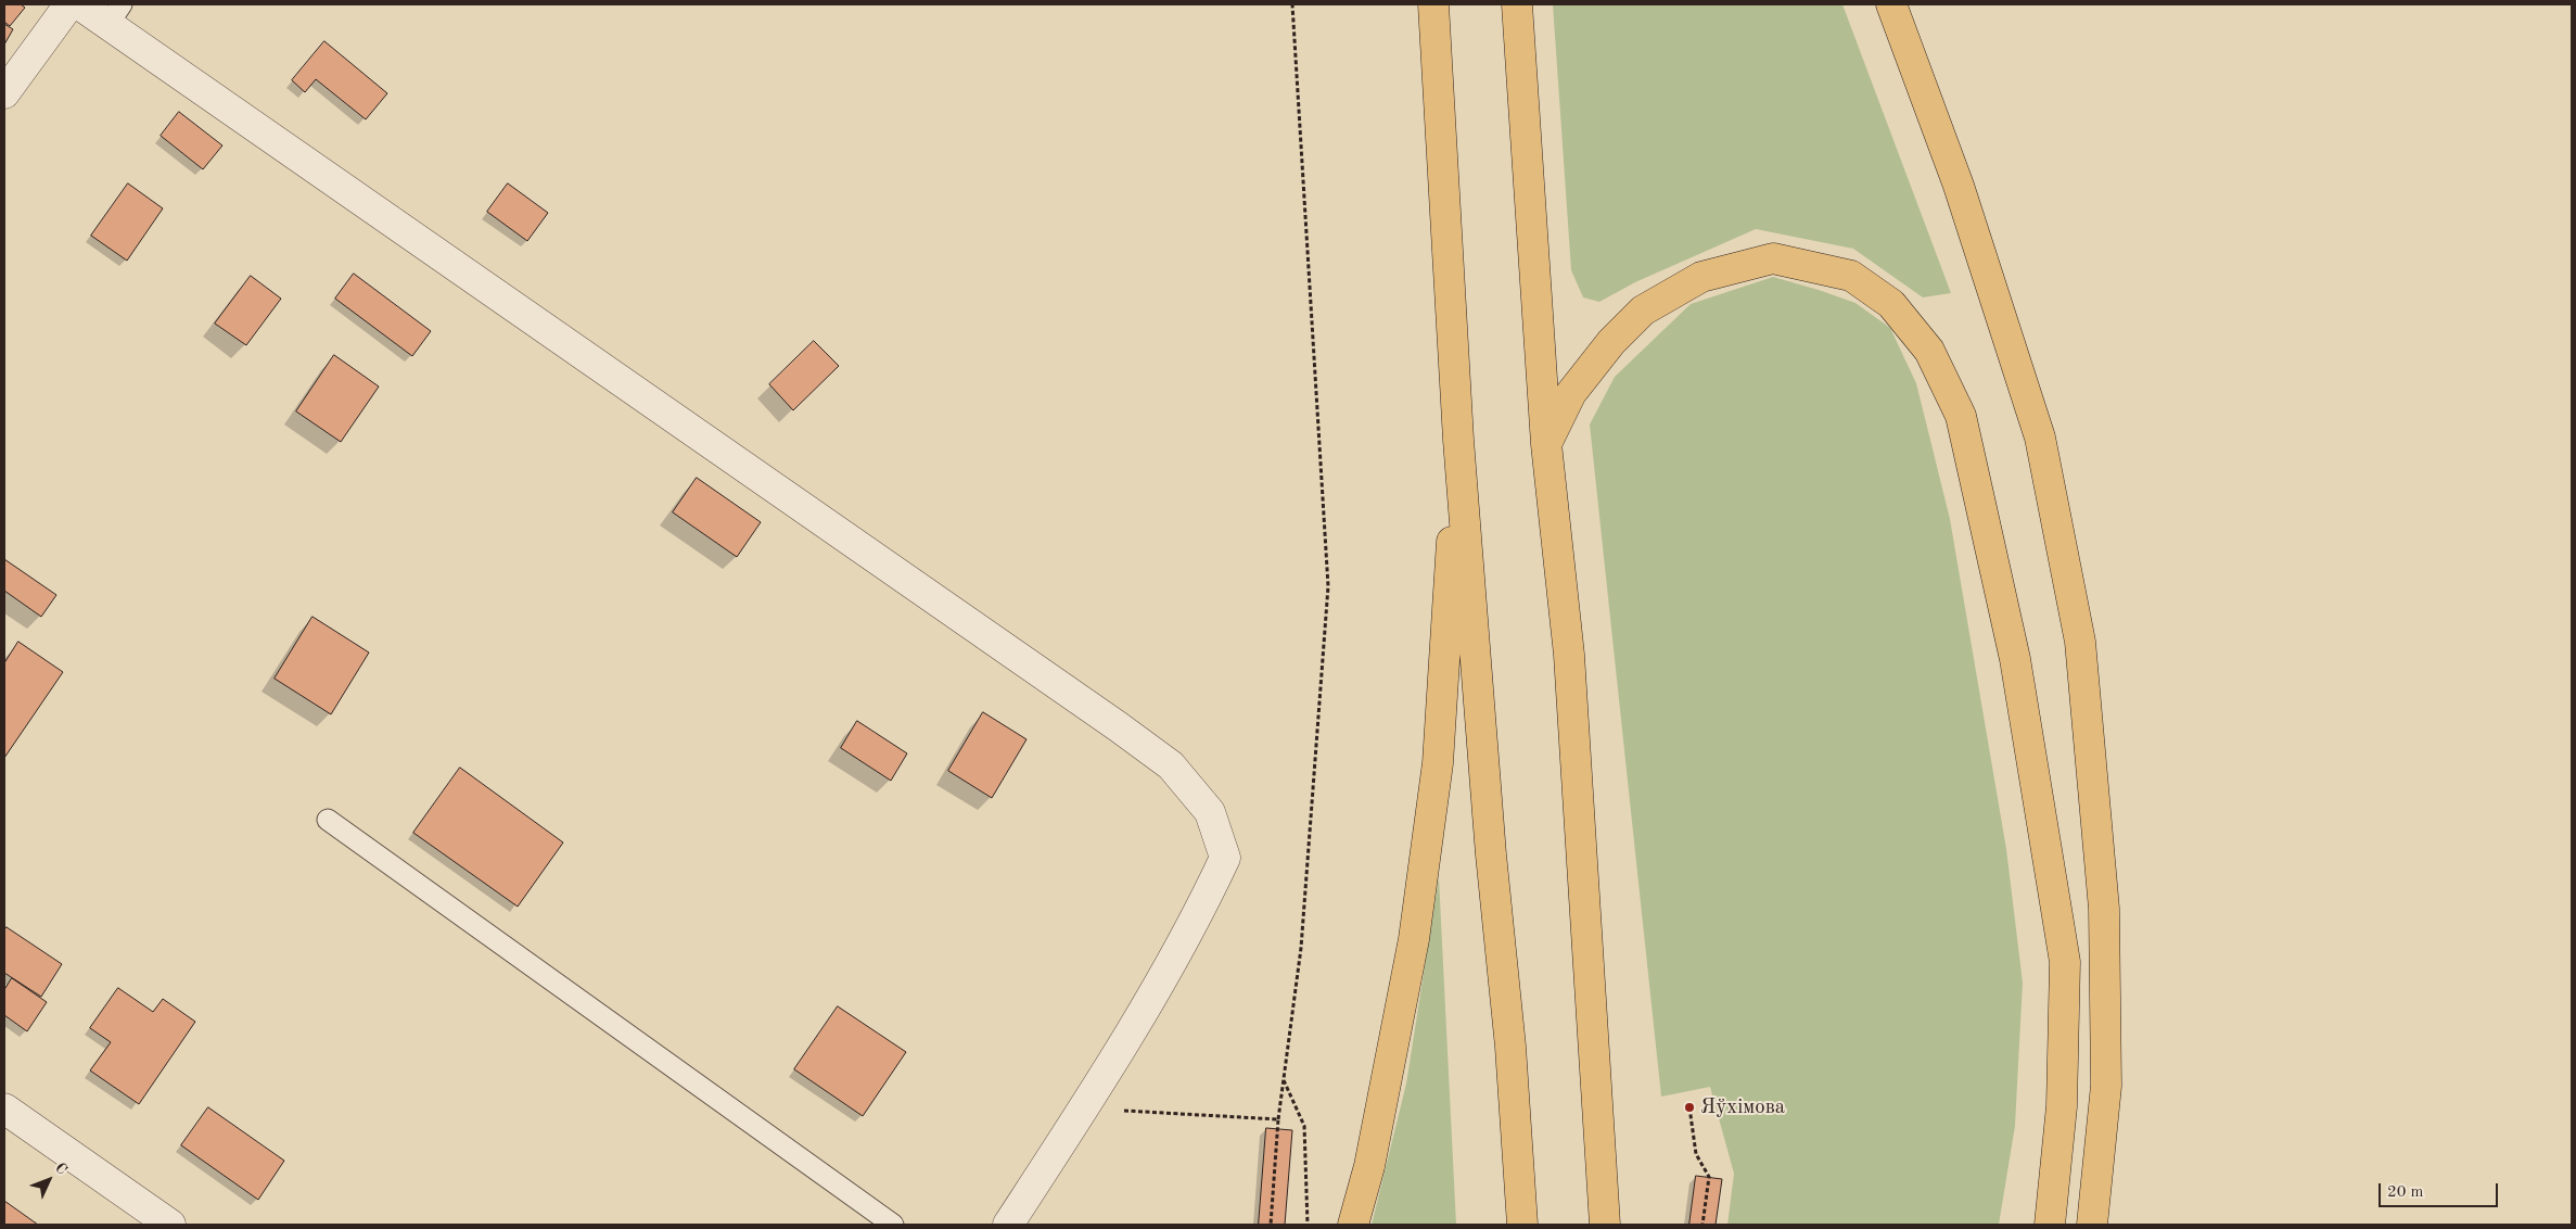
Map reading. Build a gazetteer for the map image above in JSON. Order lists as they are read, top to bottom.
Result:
{
  "places": ["Яўхімова"],
  "scale_bar": "20 m",
  "north": "top right"
}
